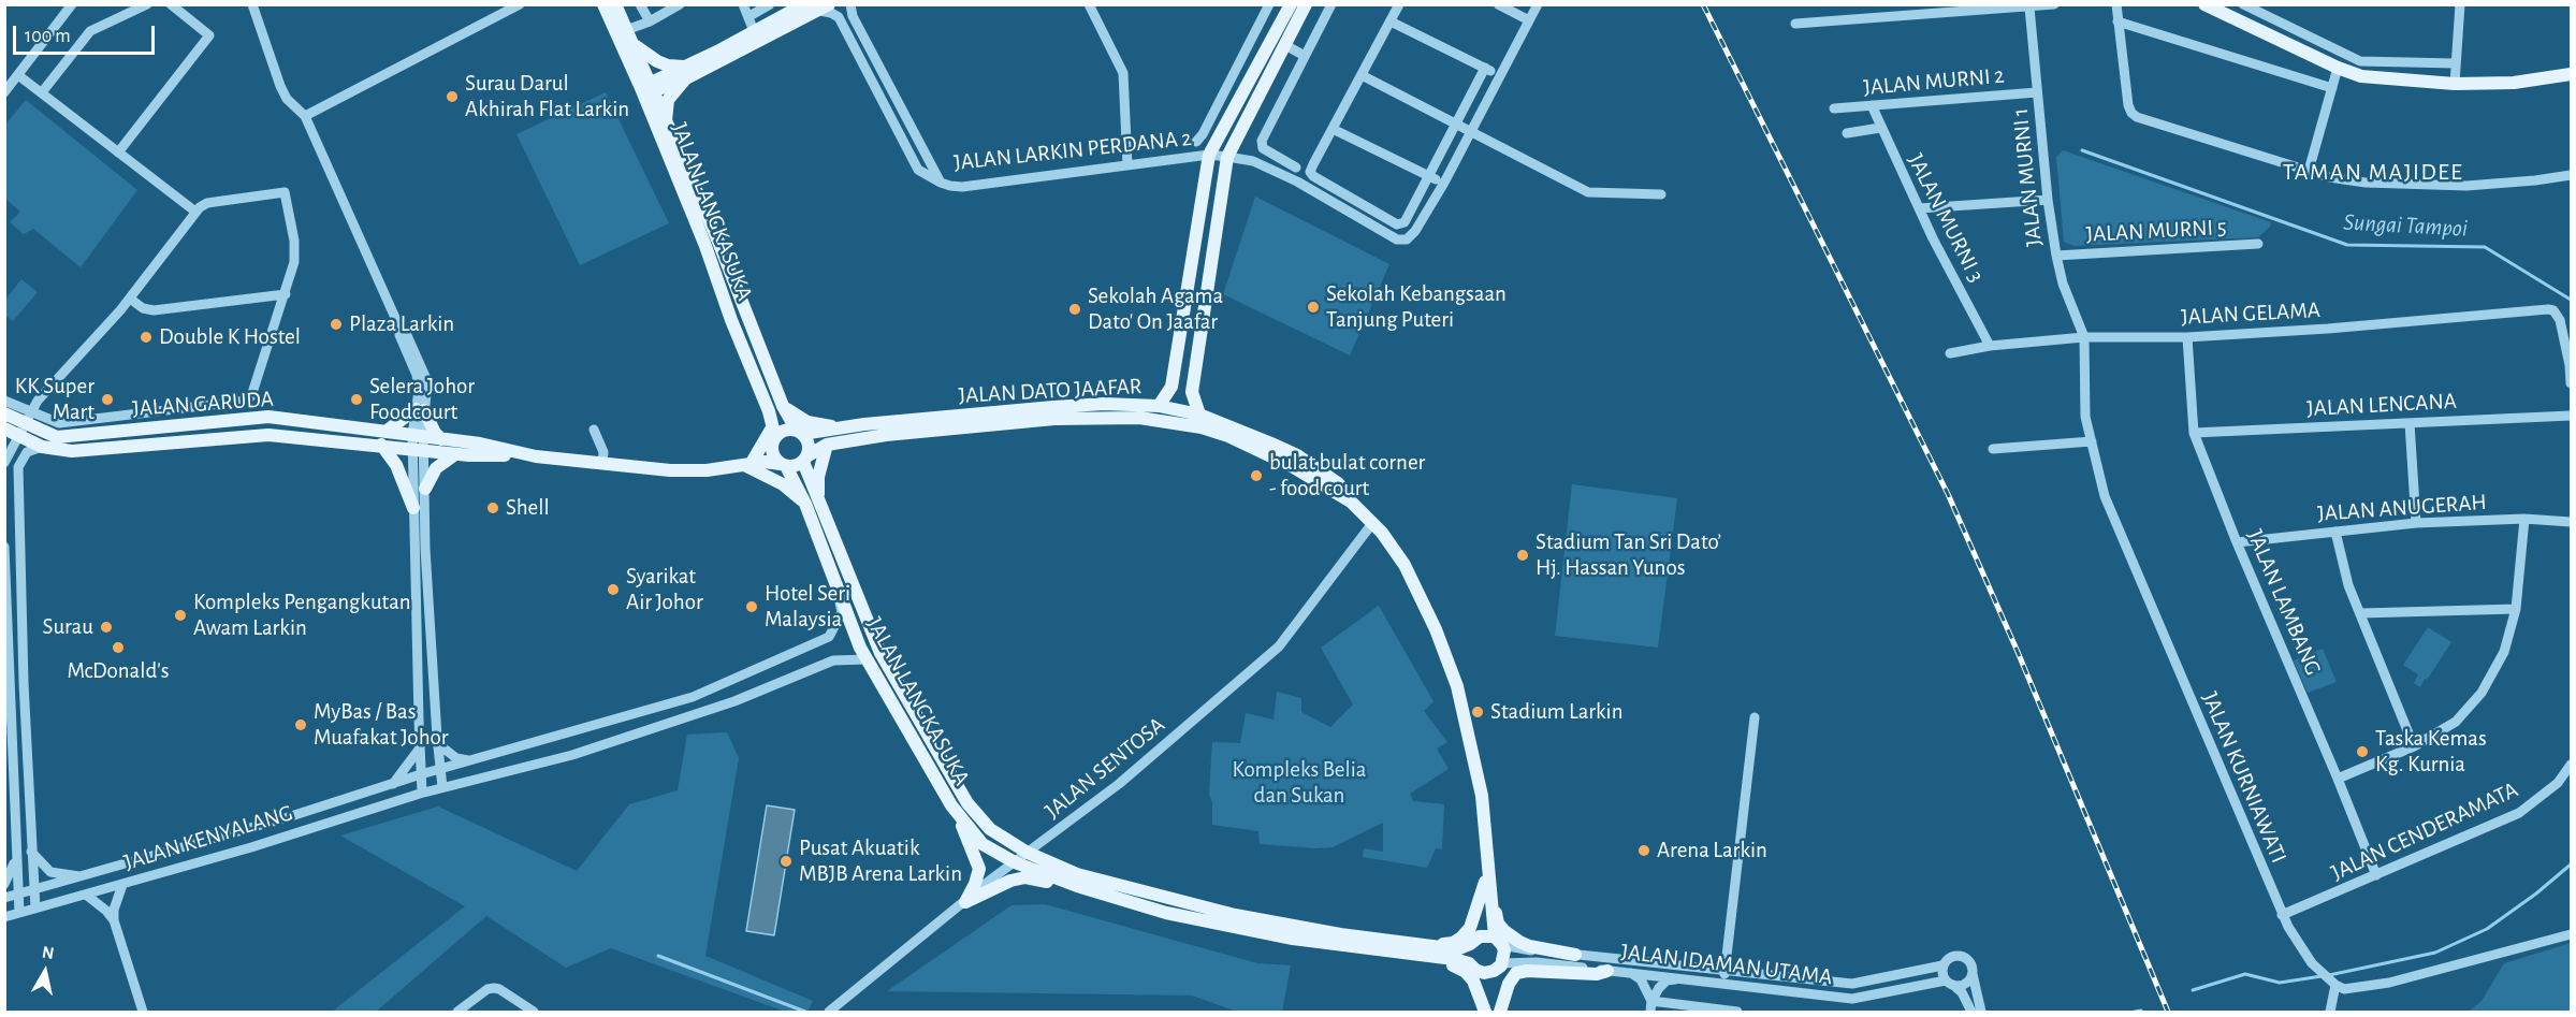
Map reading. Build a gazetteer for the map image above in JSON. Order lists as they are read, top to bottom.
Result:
{
  "streets": {
    "main road": ["JALAN LANGKASUKA", "JALAN DATO JAAFAR", "JALAN GARUDA"],
    "street": [
      "JALAN MURNI 2",
      "JALAN LARKIN PERDANA 2",
      "JALAN MURNI 1",
      "JALAN MURNI 3",
      "JALAN MURNI 5",
      "JALAN GELAMA",
      "JALAN LENCANA",
      "JALAN ANUGERAH",
      "JALAN LAMBANG",
      "JALAN SENTOSA",
      "JALAN KURNIAWATI",
      "JALAN CENDERAMATA",
      "JALAN KENYALANG",
      "JALAN IDAMAN UTAMA"
    ]
  },
  "crossings": [
    ["JALAN MURNI 2", "JALAN MURNI 1"],
    ["JALAN MURNI 2", "JALAN MURNI 3"],
    ["JALAN MURNI 1", "JALAN MURNI 5"],
    ["JALAN MURNI 1", "JALAN GELAMA"],
    ["JALAN MURNI 1", "JALAN KURNIAWATI"],
    ["JALAN LANGKASUKA", "JALAN DATO JAAFAR"],
    ["JALAN LANGKASUKA", "JALAN GARUDA"],
    ["JALAN LANGKASUKA", "JALAN SENTOSA"],
    ["JALAN LANGKASUKA", "JALAN KENYALANG"],
    ["JALAN MURNI 3", "JALAN GELAMA"],
    ["JALAN GELAMA", "JALAN LAMBANG"],
    ["JALAN GELAMA", "JALAN KURNIAWATI"],
    ["JALAN DATO JAAFAR", "JALAN GARUDA"],
    ["JALAN DATO JAAFAR", "JALAN SENTOSA"],
    ["JALAN DATO JAAFAR", "JALAN IDAMAN UTAMA"],
    ["JALAN LENCANA", "JALAN LAMBANG"],
    ["JALAN ANUGERAH", "JALAN LAMBANG"],
    ["JALAN LAMBANG", "JALAN CENDERAMATA"],
    ["JALAN KURNIAWATI", "JALAN CENDERAMATA"]
  ],
  "districts": ["TAMAN MAJIDEE"],
  "water": ["Sungai Tampoi"],
  "parks": ["Kompleks Belia dan Sukan"],
  "places": [
    "Surau Darul Akhirah Flat Larkin",
    "Sekolah Kebangsaan Tanjung Puteri",
    "Sekolah Agama Dato' On Jaafar",
    "Plaza Larkin",
    "Double K Hostel",
    "KK Super Mart",
    "Selera Johor Foodcourt",
    "bulat bulat corner - food court",
    "Shell",
    "Stadium Tan Sri Dato’ Hj. Hassan Yunos",
    "Syarikat Air Johor",
    "Hotel Seri Malaysia",
    "Kompleks Pengangkutan Awam Larkin",
    "Surau",
    "McDonald's",
    "Stadium Larkin",
    "MyBas / Bas Muafakat Johor",
    "Taska Kemas Kg. Kurnia",
    "Arena Larkin",
    "Pusat Akuatik MBJB Arena Larkin"
  ],
  "scale_bar": "100 m",
  "north": "top"
}
